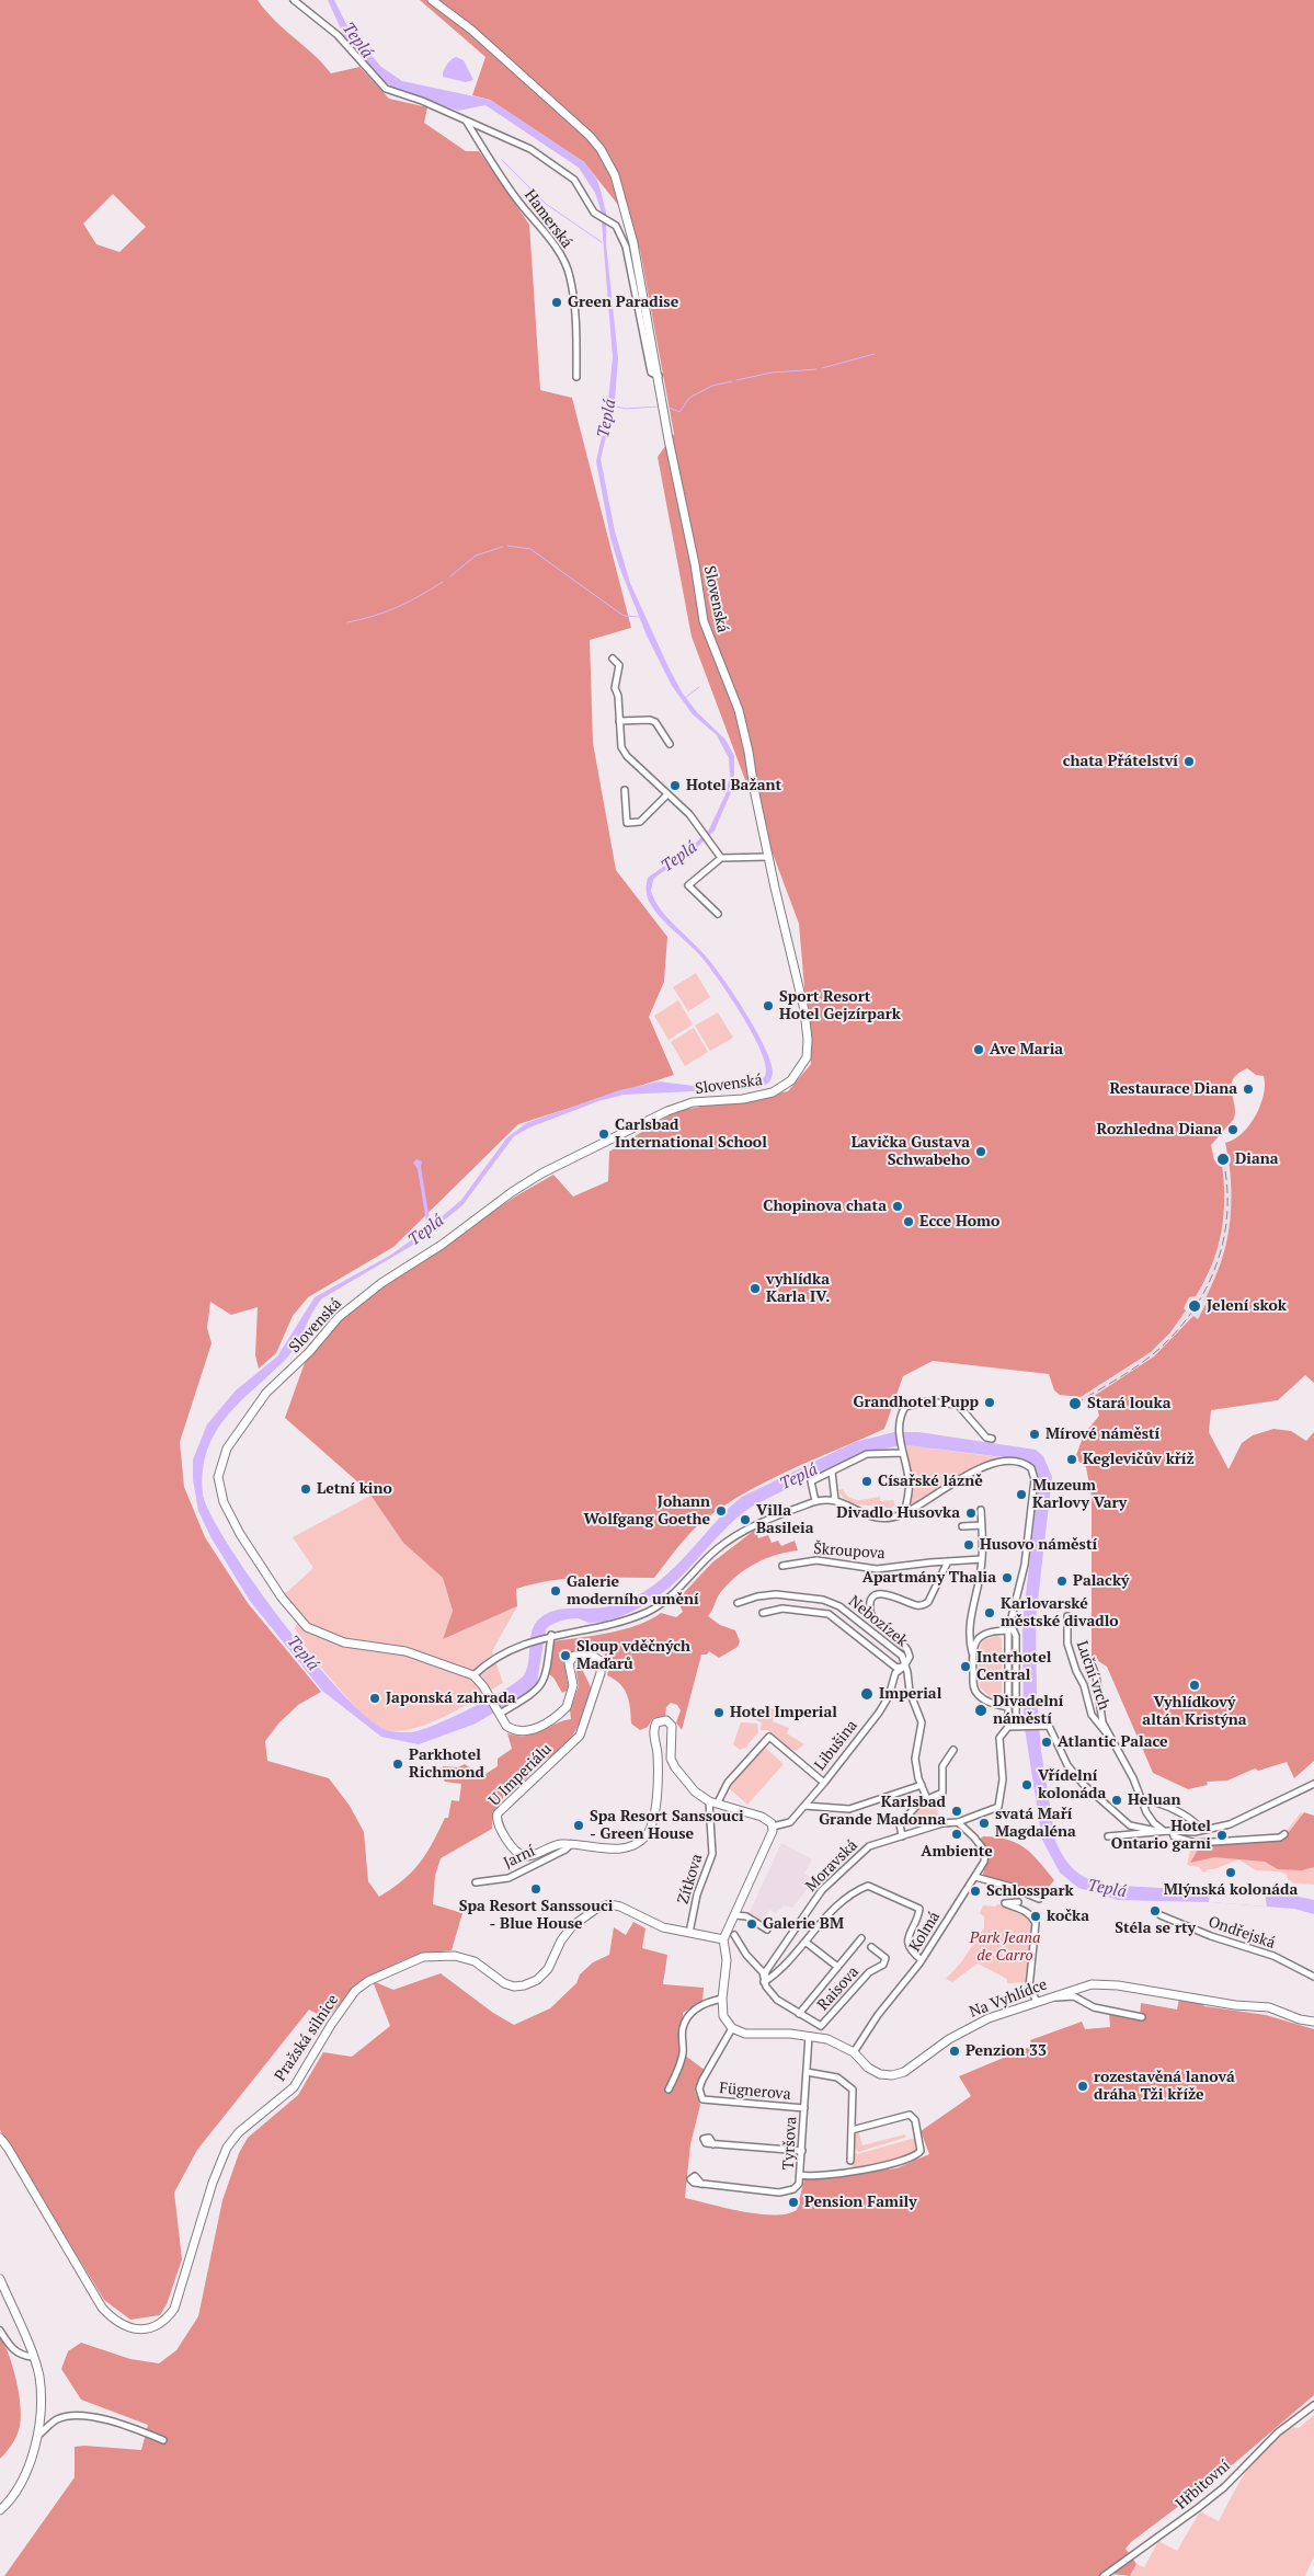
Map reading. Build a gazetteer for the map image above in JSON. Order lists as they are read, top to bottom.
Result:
{
  "streets": {
    "street": [
      "Hamerská",
      "Slovenská",
      "Škroupova",
      "Nebozízek",
      "Luční vrch",
      "Libušina",
      "U Imperiálu",
      "Jarní",
      "Moravská",
      "Zítkova",
      "Kolmá",
      "Ondřejská",
      "Raisova",
      "Na Vyhlídce",
      "Pražská silnice",
      "Fügnerova",
      "Tyršova",
      "Hřbitovní"
    ]
  },
  "crossings": [
    ["Slovenská", "U Imperiálu"],
    ["Nebozízek", "Libušina"],
    ["Libušina", "U Imperiálu"],
    ["U Imperiálu", "Jarní"],
    ["U Imperiálu", "Zítkova"],
    ["Moravská", "Kolmá"],
    ["Zítkova", "Pražská silnice"],
    ["Kolmá", "Na Vyhlídce"],
    ["Na Vyhlídce", "Fügnerova"],
    ["Na Vyhlídce", "Tyršova"],
    ["Fügnerova", "Tyršova"]
  ],
  "water": ["Teplá"],
  "parks": ["Park Jeana de Carro"],
  "places": [
    "Green Paradise",
    "chata Přátelství",
    "Hotel Bažant",
    "Sport Resort Hotel Gejzírpark",
    "Ave Maria",
    "Restaurace Diana",
    "Rozhledna Diana",
    "Carlsbad International School",
    "Lavička Gustava Schwabeho",
    "Diana",
    "Chopinova chata",
    "Ecce Homo",
    "vyhlídka Karla IV.",
    "Jelení skok",
    "Grandhotel Pupp",
    "Stará louka",
    "Mírové náměstí",
    "Keglevičův kříž",
    "Císařské lázně",
    "Letní kino",
    "Muzeum Karlovy Vary",
    "Johann Wolfgang Goethe",
    "Divadlo Husovka",
    "Villa Basileia",
    "Husovo náměstí",
    "Apartmány Thalia",
    "Palacký",
    "Galerie moderního umění",
    "Karlovarské městské divadlo",
    "Sloup vděčných Maďarů",
    "Interhotel Central",
    "Vyhlídkový altán Kristýna",
    "Imperial",
    "Japonská zahrada",
    "Divadelní náměstí",
    "Hotel Imperial",
    "Atlantic Palace",
    "Parkhotel Richmond",
    "Vřídelní kolonáda",
    "Heluan",
    "Karlsbad Grande Madonna",
    "svatá Maří Magdaléna",
    "Spa Resort Sanssouci - Green House",
    "Ambiente",
    "Hotel Ontario garni",
    "Mlýnská kolonáda",
    "Spa Resort Sanssouci - Blue House",
    "Schlosspark",
    "Stéla se rty",
    "kočka",
    "Galerie BM",
    "Penzion 33",
    "rozestavěná lanová dráha Tži kříže",
    "Pension Family"
  ]
}
